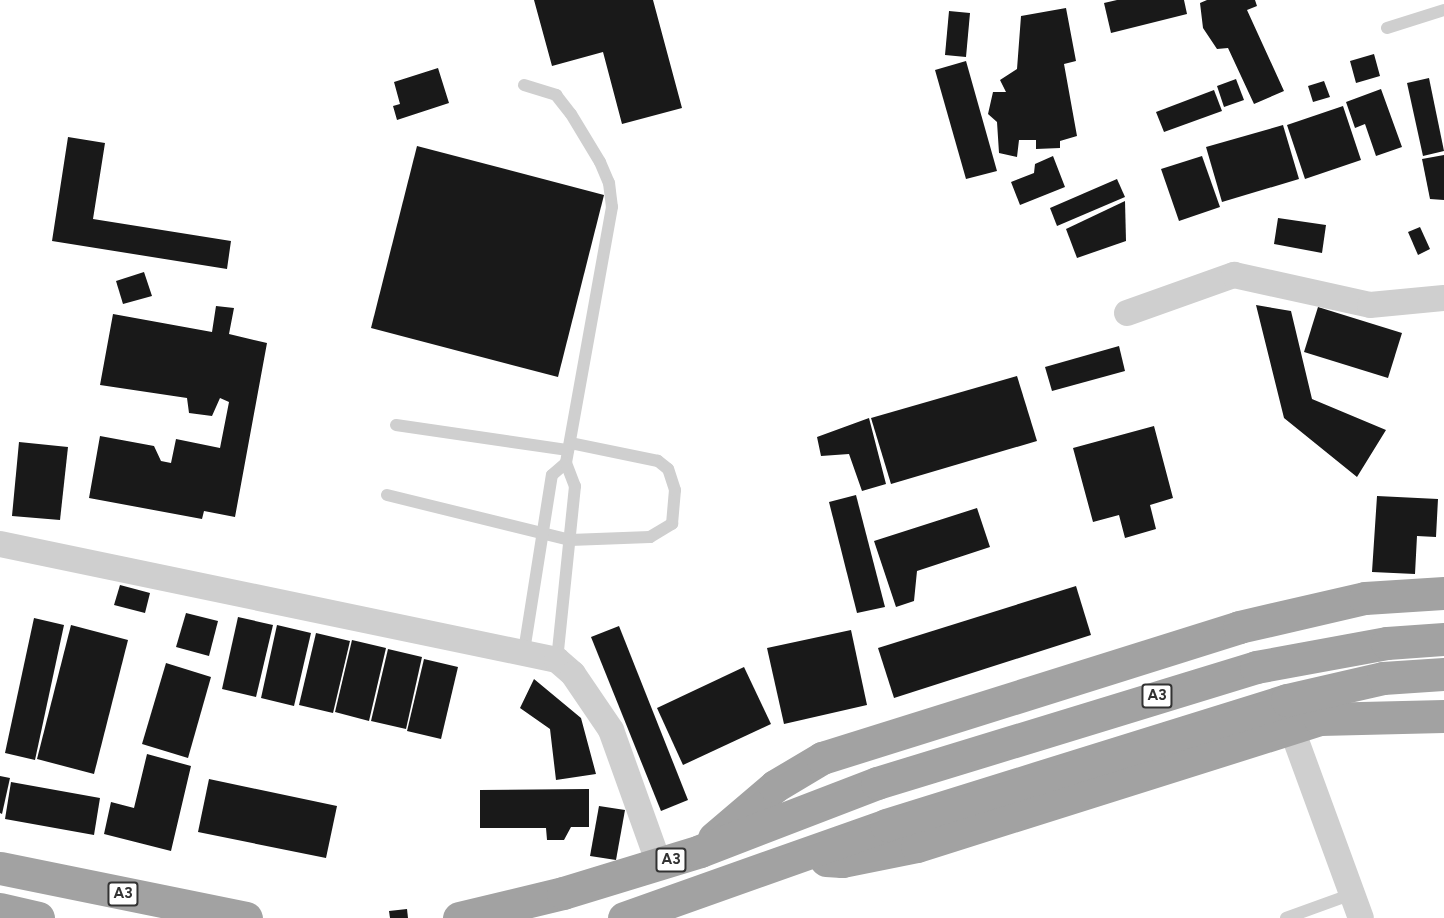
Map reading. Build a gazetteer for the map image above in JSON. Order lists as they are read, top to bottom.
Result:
{
  "streets": {
    "highway": ["A3"]
  }
}
